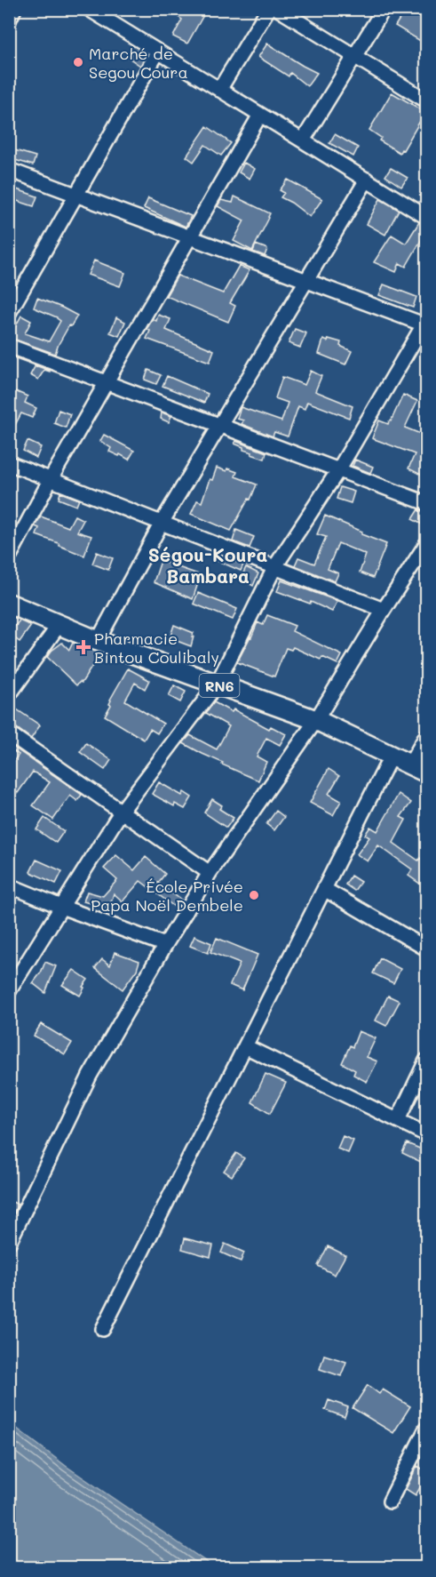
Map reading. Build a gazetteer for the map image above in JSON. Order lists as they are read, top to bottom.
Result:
{
  "streets": {
    "highway": ["RN6"]
  },
  "districts": ["Ségou-Koura Bambara"],
  "places": {
    "other": ["Marché de Segou Coura", "École Privée Papa Noël Dembele"],
    "health": ["Pharmacie Bintou Coulibaly"]
  }
}
